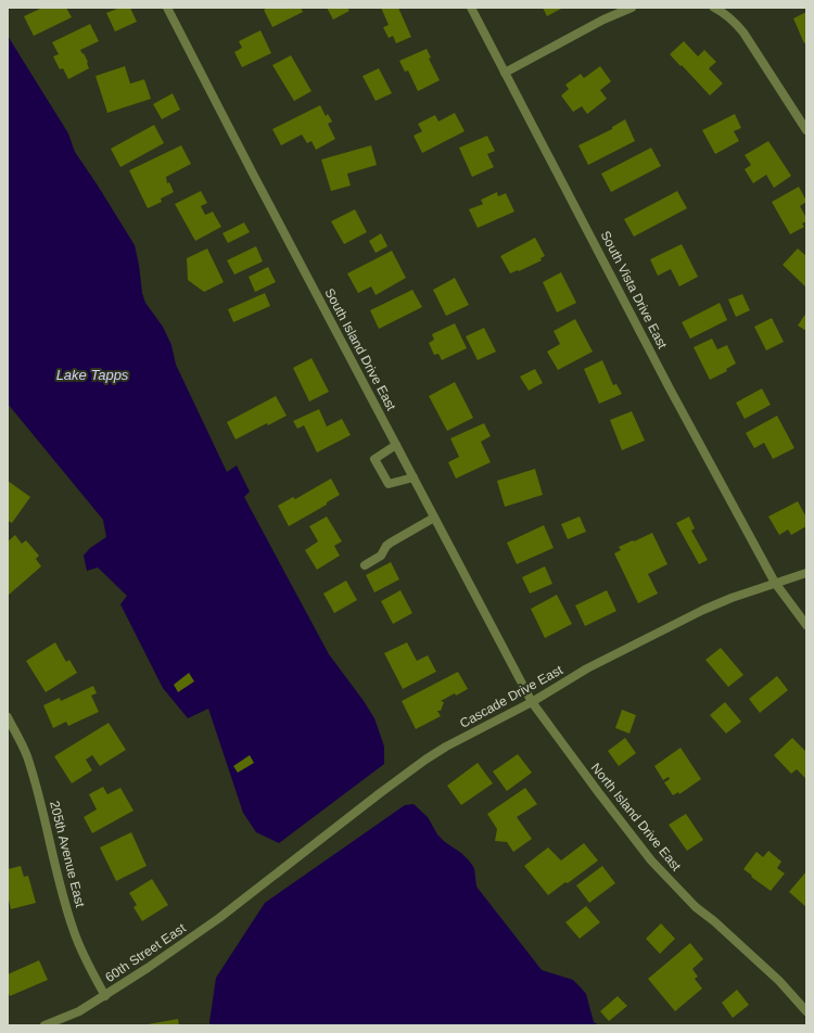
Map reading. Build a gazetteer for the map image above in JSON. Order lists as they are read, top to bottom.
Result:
{
  "streets": {
    "street": [
      "South Vista Drive East",
      "South Island Drive East",
      "Cascade Drive East",
      "North Island Drive East",
      "205th Avenue East",
      "60th Street East"
    ]
  },
  "crossings": [
    ["South Vista Drive East", "Cascade Drive East"],
    ["South Island Drive East", "Cascade Drive East"],
    ["South Island Drive East", "North Island Drive East"],
    ["Cascade Drive East", "North Island Drive East"],
    ["Cascade Drive East", "60th Street East"],
    ["205th Avenue East", "60th Street East"]
  ],
  "water": ["Lake Tapps"]
}
